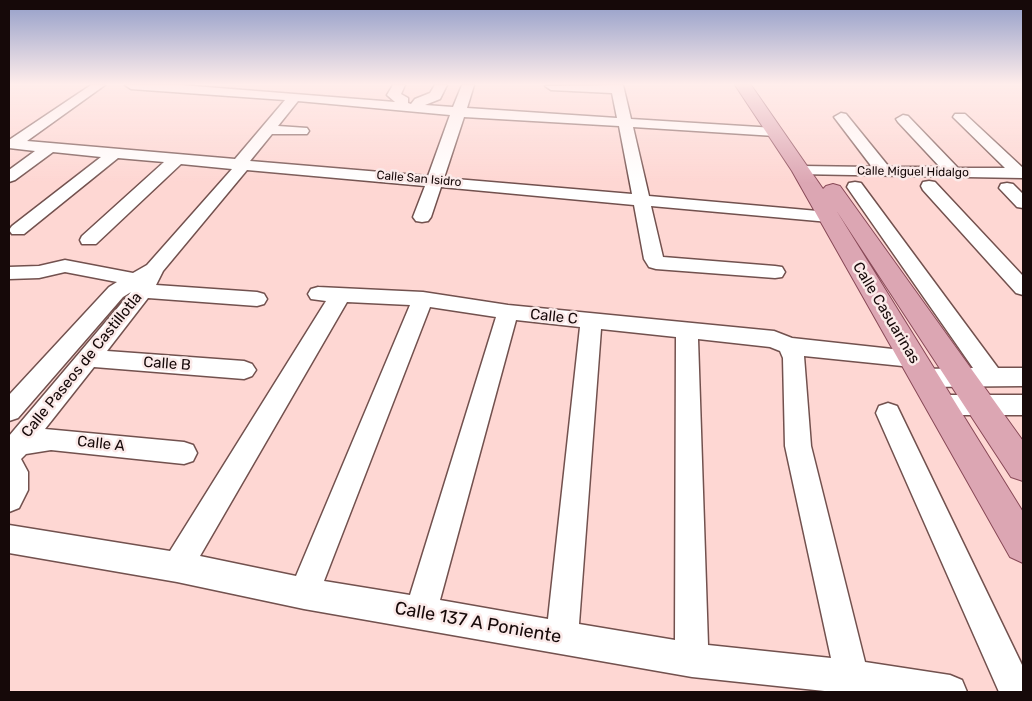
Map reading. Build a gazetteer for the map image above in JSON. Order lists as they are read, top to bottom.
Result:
{
  "streets": {
    "main road": ["Calle Casuarinas"],
    "street": [
      "Calle Miguel Hidalgo",
      "Calle San Isidro",
      "Calle C",
      "Calle B",
      "Calle Paseos de Castillotla",
      "Calle A",
      "Calle 137 A Poniente"
    ]
  },
  "crossings": [
    ["Calle Miguel Hidalgo", "Calle Casuarinas"],
    ["Calle San Isidro", "Calle Casuarinas"],
    ["Calle Casuarinas", "Calle C"],
    ["Calle C", "Calle 137 A Poniente"],
    ["Calle B", "Calle Paseos de Castillotla"],
    ["Calle Paseos de Castillotla", "Calle A"]
  ]
}
